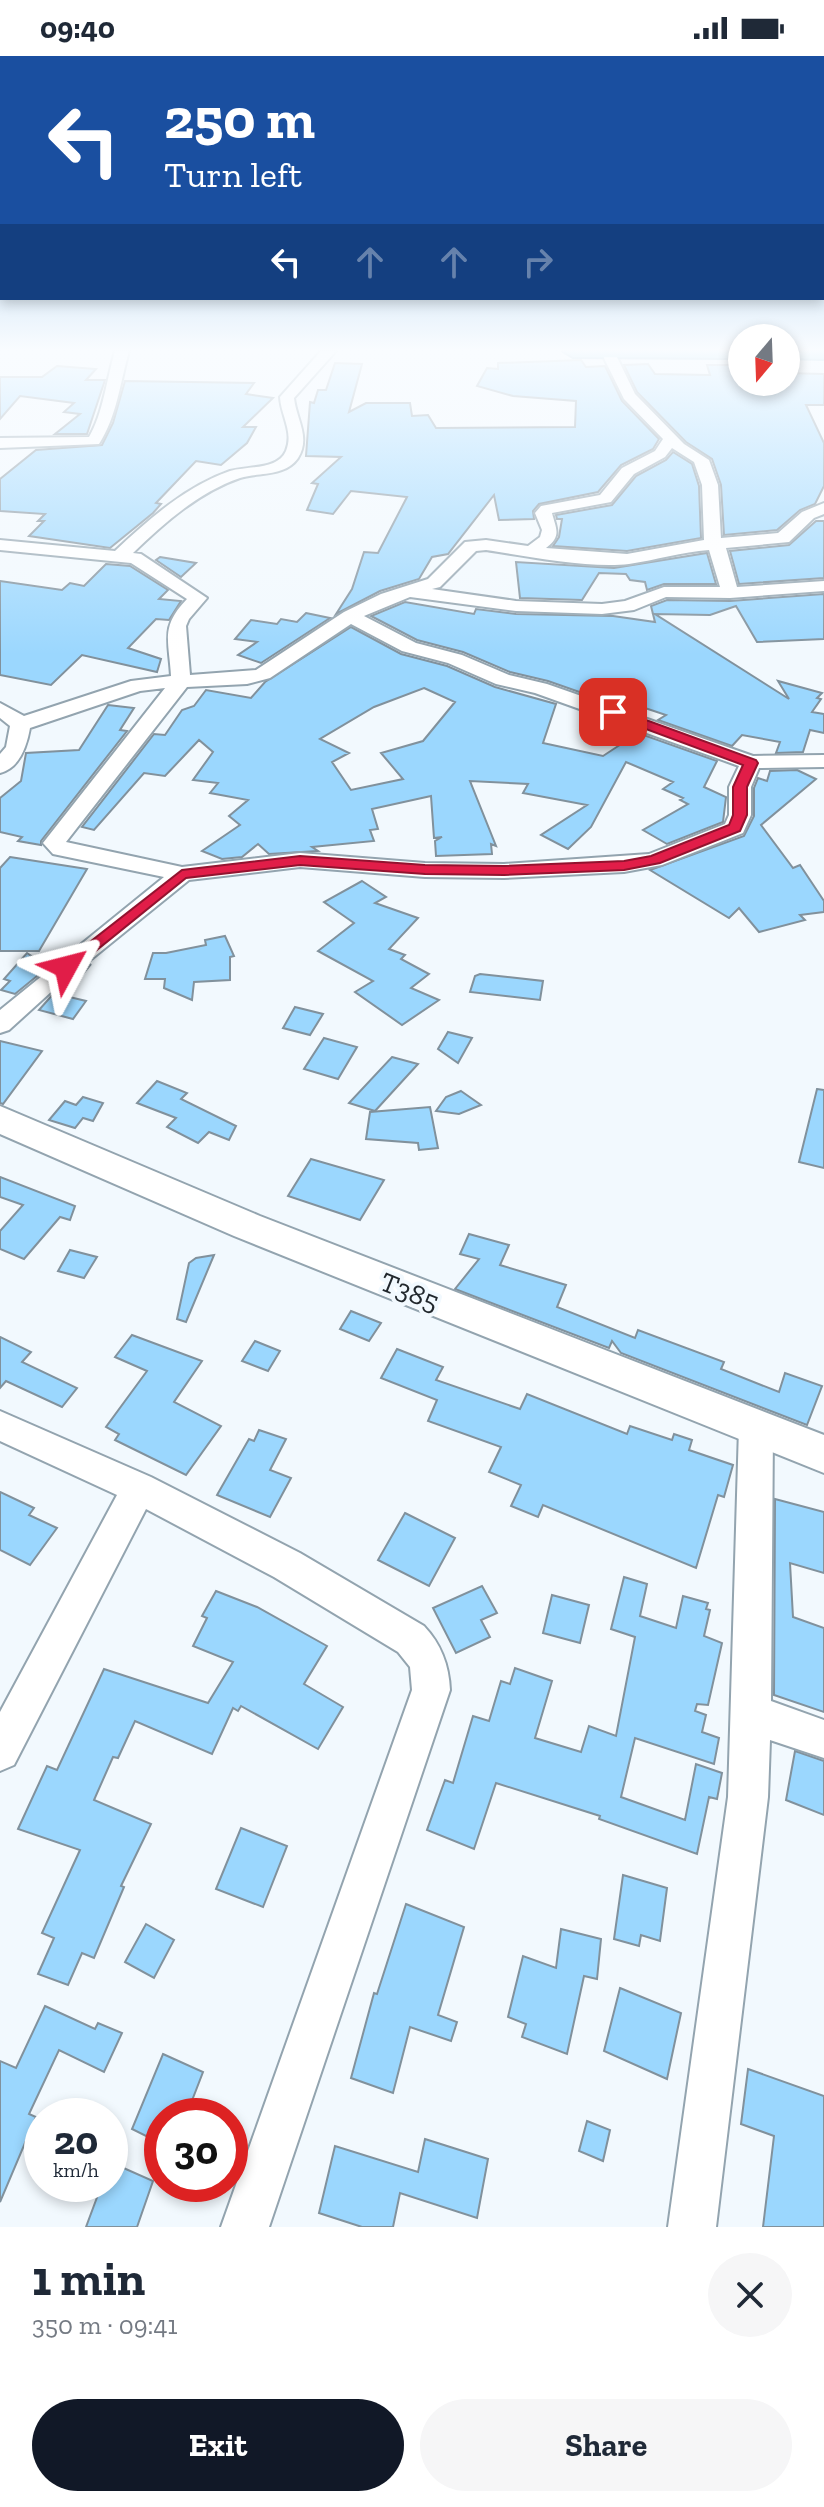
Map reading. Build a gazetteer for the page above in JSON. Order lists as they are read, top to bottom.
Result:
{
  "streets": {
    "street": ["T385"]
  },
  "north": "bottom",
  "page": {
    "status": "09:40",
    "turn": ["250 m", "Turn left"],
    "speed": "20 km/h",
    "limit": "30",
    "heading": ["1 min", "350 m · 09:41"],
    "buttons": ["Exit", "Share"]
  }
}
